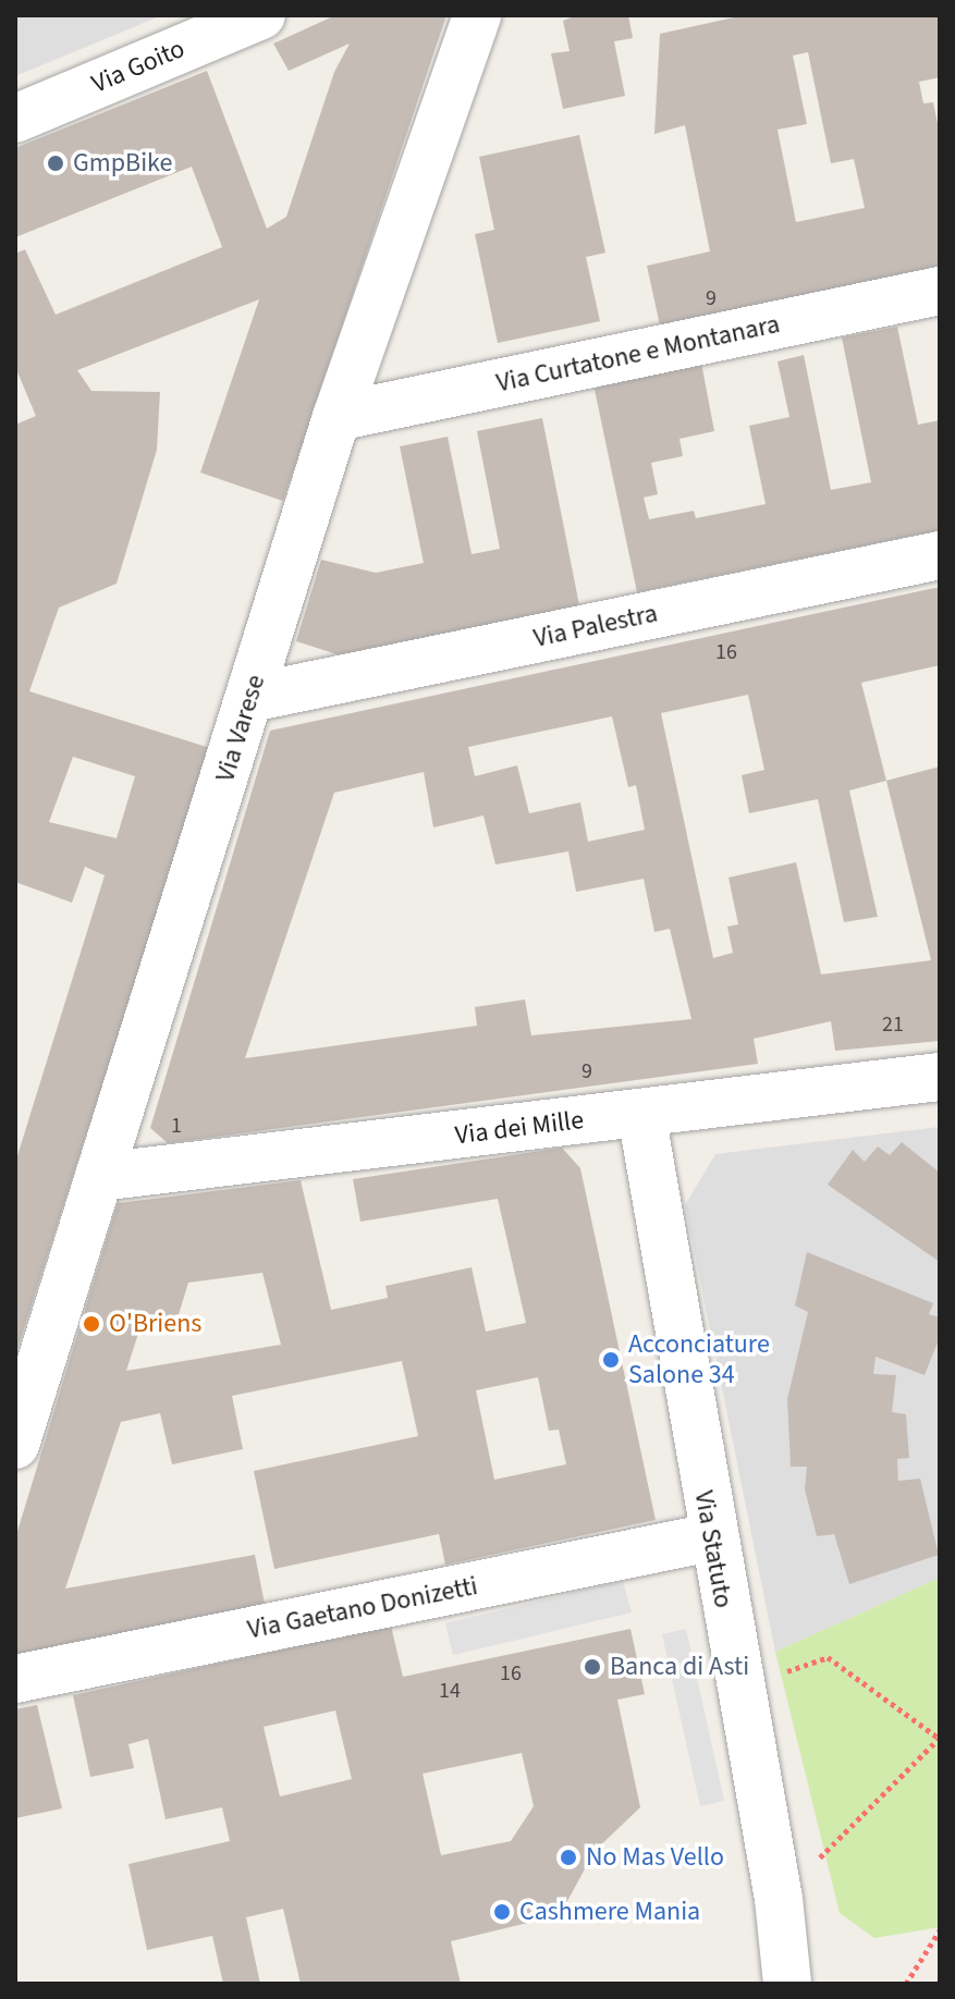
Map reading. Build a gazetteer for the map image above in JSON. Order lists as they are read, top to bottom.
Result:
{
  "streets": {
    "street": [
      "Via Goito",
      "Via Curtatone e Montanara",
      "Via Palestra",
      "Via Varese",
      "Via dei Mille",
      "Via Statuto",
      "Via Gaetano Donizetti"
    ]
  },
  "crossings": [
    ["Via Curtatone e Montanara", "Via Varese"],
    ["Via Palestra", "Via Varese"],
    ["Via Varese", "Via dei Mille"],
    ["Via dei Mille", "Via Statuto"],
    ["Via Statuto", "Via Gaetano Donizetti"]
  ],
  "places": [
    "GmpBike",
    "O'Briens",
    "Acconciature Salone 34",
    "Banca di Asti",
    "No Mas Vello",
    "Cashmere Mania"
  ],
  "house_numbers": [
    "9",
    "16",
    "21",
    "9",
    "1",
    "16",
    "14"
  ]
}
